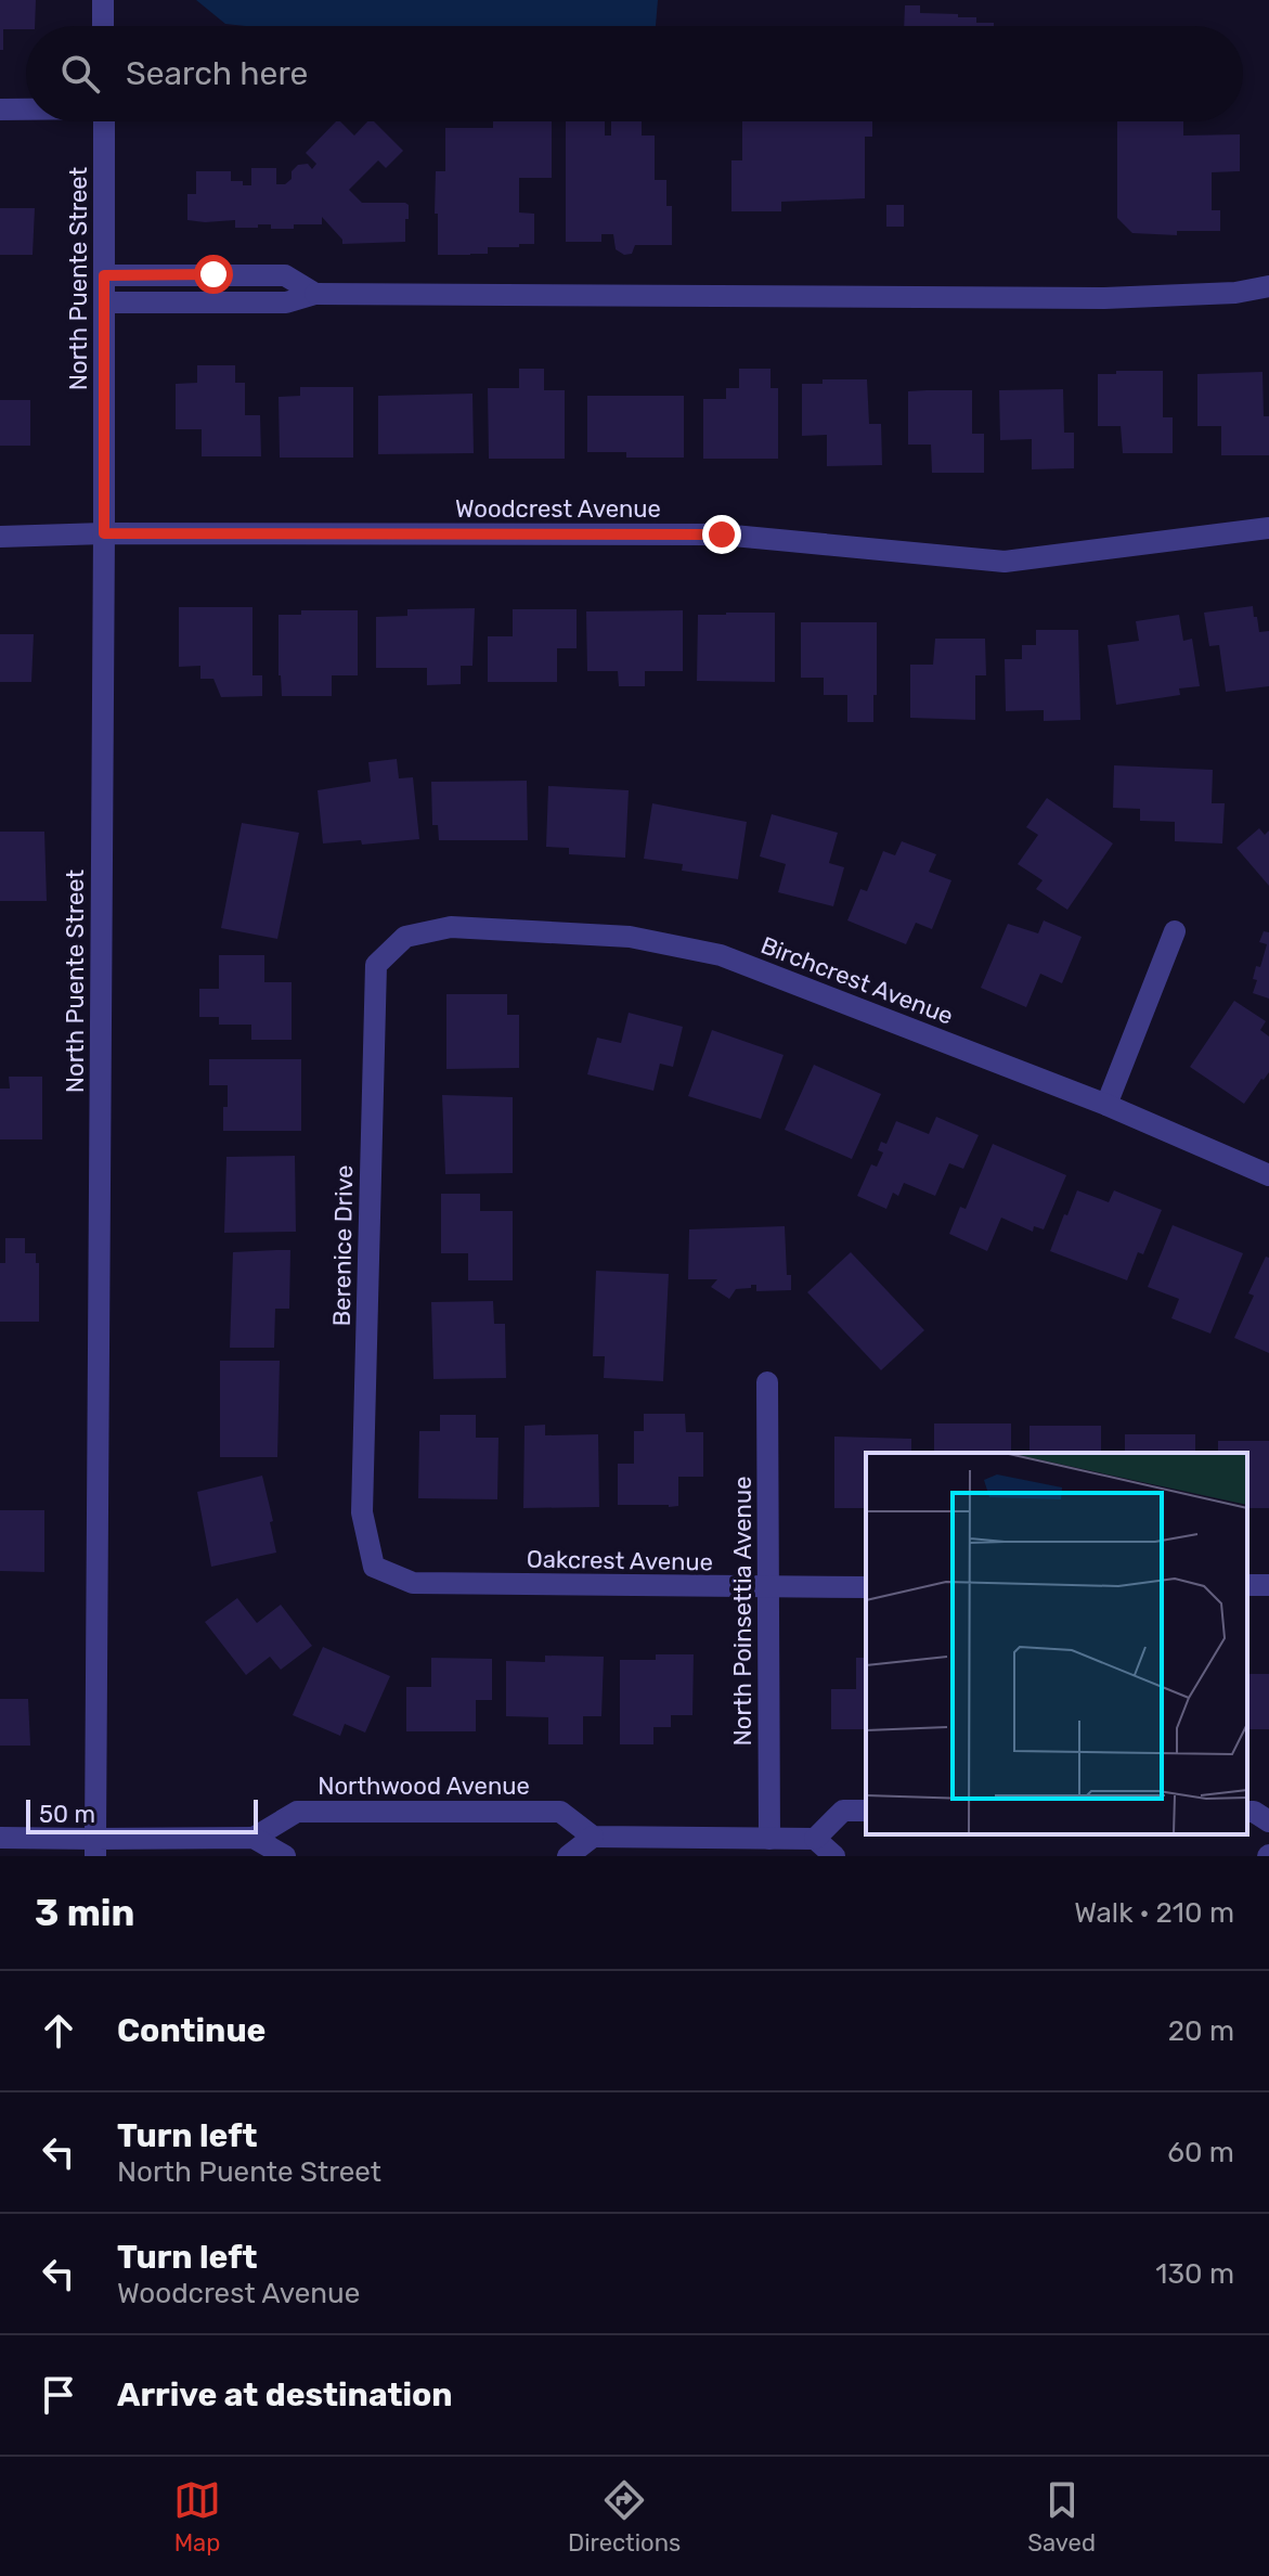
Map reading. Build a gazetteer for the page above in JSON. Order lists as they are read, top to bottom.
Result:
{
  "streets": {
    "street": [
      "North Puente Street",
      "Woodcrest Avenue",
      "Birchcrest Avenue",
      "Berenice Drive",
      "Oakcrest Avenue",
      "North Poinsettia Avenue",
      "Northwood Avenue"
    ]
  },
  "crossings": [
    ["North Puente Street", "Woodcrest Avenue"],
    ["Birchcrest Avenue", "Berenice Drive"],
    ["Berenice Drive", "Oakcrest Avenue"],
    ["Oakcrest Avenue", "North Poinsettia Avenue"]
  ],
  "scale_bar": "50 m",
  "page": {
    "search": "Search here",
    "scale": "50 m",
    "heading": ["3 min", "Walk · 210 m"],
    "list": [
      ["Continue", "20 m"],
      ["Turn left", "North Puente Street", "60 m"],
      ["Turn left", "Woodcrest Avenue", "130 m"],
      "Arrive at destination"
    ],
    "nav": ["Map", "Directions", "Saved"]
  }
}
